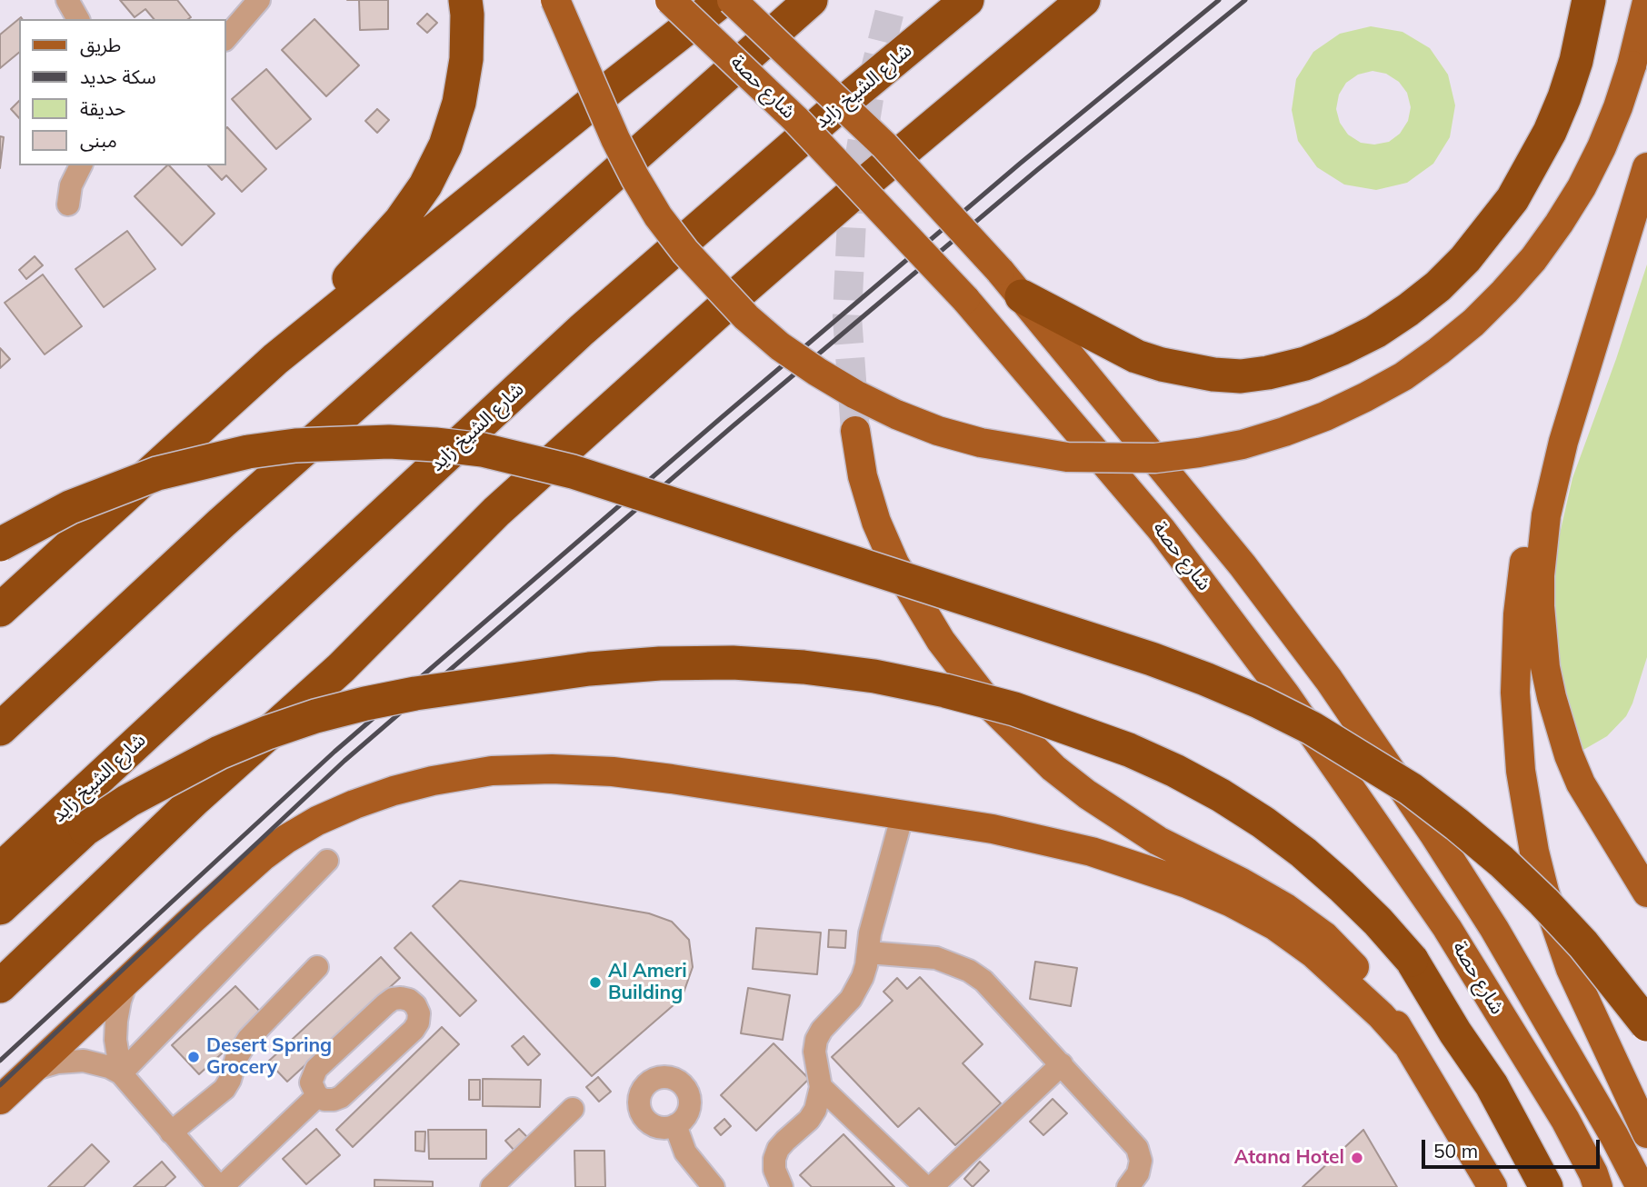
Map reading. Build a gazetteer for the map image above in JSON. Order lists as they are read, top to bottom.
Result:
{
  "streets": {
    "highway": ["شارع الشيخ زايد"],
    "main road": ["شارع حصة"]
  },
  "places": ["Al Ameri Building", "Desert Spring Grocery", "Atana Hotel"],
  "legend": [
    "طريق",
    "سكة حديد",
    "حديقة",
    "مبنى"
  ],
  "scale_bar": "50 m"
}
